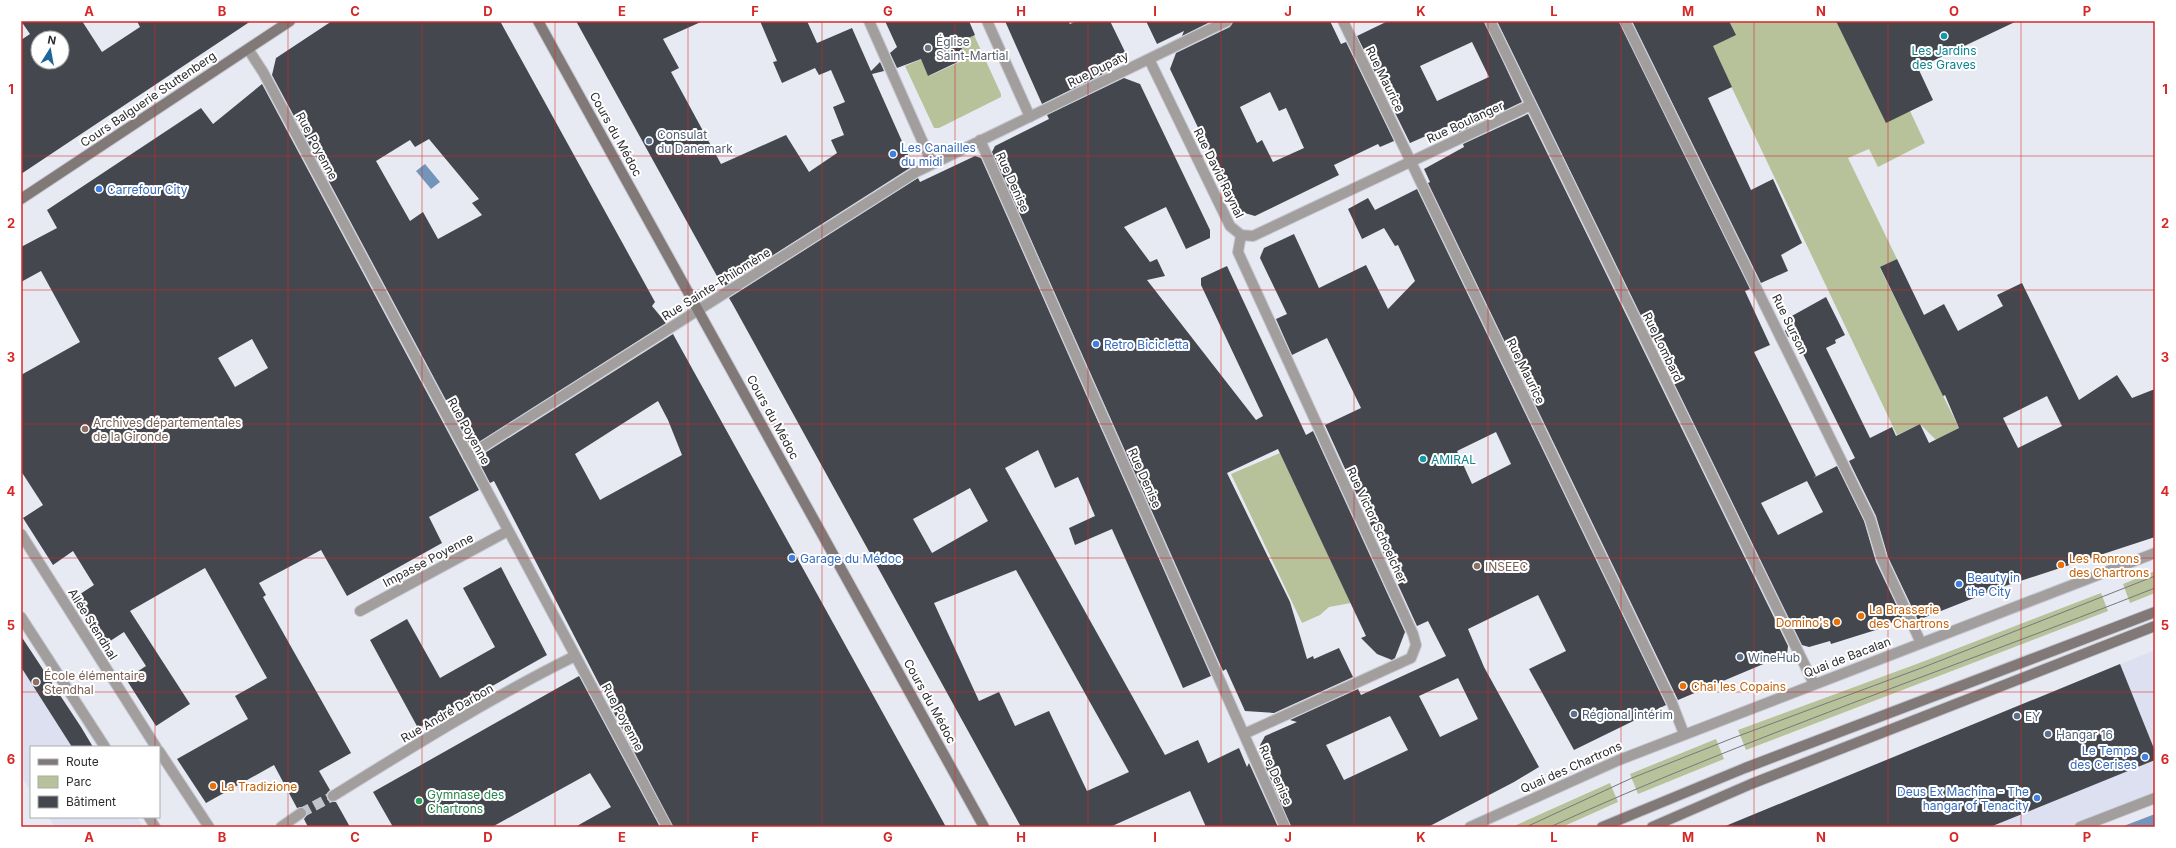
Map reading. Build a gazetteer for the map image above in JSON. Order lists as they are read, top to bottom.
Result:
{
  "streets": {
    "main road": ["Cours Balguerie Stuttenberg", "Cours du Médoc"],
    "street": [
      "Rue Dupaty",
      "Rue Maurice",
      "Rue Boulanger",
      "Rue Poyenne",
      "Rue David Raynal",
      "Rue Denise",
      "Rue Sainte-Philomène",
      "Rue Surson",
      "Rue Lombard",
      "Rue Victor Schoelcher",
      "Impasse Poyenne",
      "Allée Stendhal",
      "Quai de Bacalan",
      "Rue André Darbon",
      "Quai des Chartrons"
    ]
  },
  "crossings": [
    ["Rue Dupaty", "Rue David Raynal"],
    ["Rue Dupaty", "Rue Denise"],
    ["Rue Dupaty", "Rue Sainte-Philomène"],
    ["Rue Maurice", "Rue Boulanger"],
    ["Rue Maurice", "Rue David Raynal"],
    ["Rue Maurice", "Quai de Bacalan"],
    ["Rue Maurice", "Quai des Chartrons"],
    ["Cours Balguerie Stuttenberg", "Rue Poyenne"],
    ["Rue Boulanger", "Rue David Raynal"],
    ["Rue Boulanger", "Rue Lombard"],
    ["Cours du Médoc", "Rue Sainte-Philomène"],
    ["Rue Poyenne", "Rue Sainte-Philomène"],
    ["Rue Poyenne", "Impasse Poyenne"],
    ["Rue Poyenne", "Rue André Darbon"],
    ["Rue David Raynal", "Rue Victor Schoelcher"],
    ["Rue Denise", "Rue Sainte-Philomène"],
    ["Rue Denise", "Rue Victor Schoelcher"],
    ["Rue Surson", "Quai de Bacalan"],
    ["Rue Lombard", "Quai de Bacalan"],
    ["Quai de Bacalan", "Quai des Chartrons"]
  ],
  "places": [
    "Les Jardins des Graves",
    "Église Saint-Martial",
    "Consulat du Danemark",
    "Les Canailles du midi",
    "Carrefour City",
    "Retro Bicicletta",
    "Archives départementales de la Gironde",
    "AMIRAL",
    "Garage du Médoc",
    "Les Ronrons des Chartrons",
    "INSEEC",
    "Beauty in the City",
    "La Brasserie des Chartrons",
    "Domino's",
    "WineHub",
    "École élémentaire Stendhal",
    "Chai les Copains",
    "Régional intérim",
    "EY",
    "Hangar 16",
    "Le Temps des Cerises",
    "La Tradizione",
    "Deus Ex Machina - The hangar of Tenacity",
    "Gymnase des Chartrons"
  ],
  "legend": ["Route", "Parc", "Bâtiment"],
  "north": "top",
  "grid": {
    "columns": [
      "A",
      "B",
      "C",
      "D",
      "E",
      "F",
      "G",
      "H",
      "I",
      "J",
      "K",
      "L",
      "M",
      "N",
      "O",
      "P"
    ],
    "rows": [
      "1",
      "2",
      "3",
      "4",
      "5",
      "6"
    ]
  }
}
